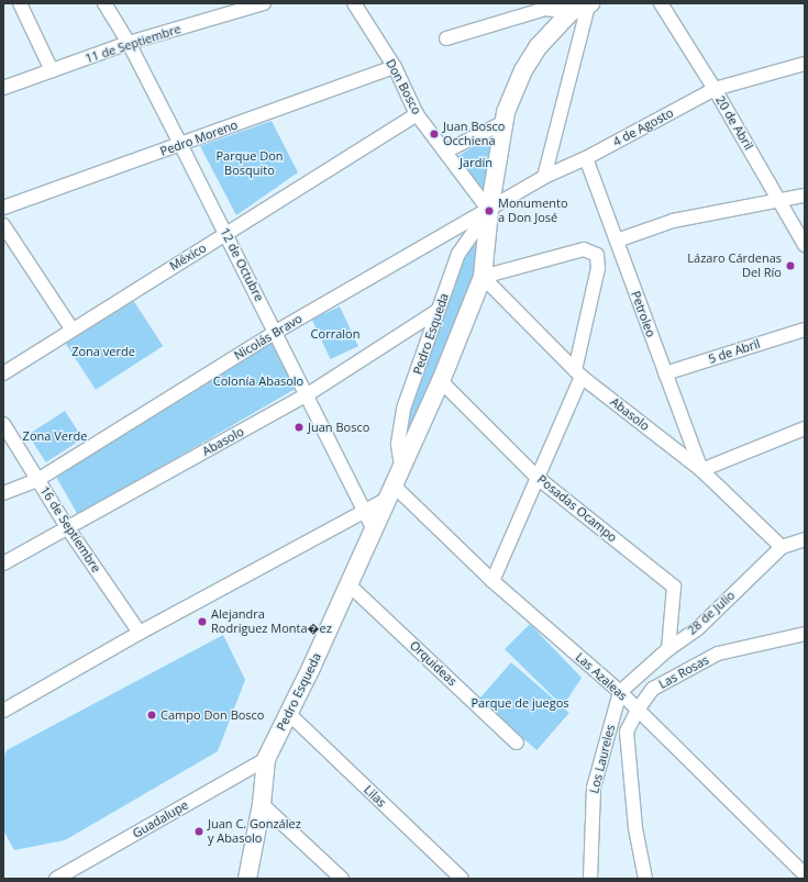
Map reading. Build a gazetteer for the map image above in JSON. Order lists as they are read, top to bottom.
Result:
{
  "streets": {
    "street": [
      "11 de Septiembre",
      "Don Bosco",
      "20 de Abril",
      "4 de Agosto",
      "Pedro Moreno",
      "México",
      "12 de Octubre",
      "Petroleo",
      "Pedro Esqueda",
      "Nicolás Bravo",
      "5 de Abril",
      "Abasolo",
      "Posadas Ocampo",
      "16 de Septiembre",
      "28 de Julio",
      "Orquideas",
      "Las Rosas",
      "Las Azaleas",
      "Los Laureles",
      "Lilas",
      "Guadalupe"
    ]
  },
  "crossings": [
    ["11 de Septiembre", "12 de Octubre"],
    ["Don Bosco", "4 de Agosto"],
    ["Don Bosco", "Pedro Moreno"],
    ["Don Bosco", "México"],
    ["Don Bosco", "Pedro Esqueda"],
    ["Don Bosco", "Nicolás Bravo"],
    ["20 de Abril", "4 de Agosto"],
    ["4 de Agosto", "Petroleo"],
    ["4 de Agosto", "Pedro Esqueda"],
    ["4 de Agosto", "Nicolás Bravo"],
    ["Pedro Moreno", "12 de Octubre"],
    ["México", "12 de Octubre"],
    ["12 de Octubre", "Pedro Esqueda"],
    ["12 de Octubre", "Nicolás Bravo"],
    ["12 de Octubre", "Abasolo"],
    ["Petroleo", "5 de Abril"],
    ["Petroleo", "Abasolo"],
    ["Pedro Esqueda", "Nicolás Bravo"],
    ["Pedro Esqueda", "Abasolo"],
    ["Pedro Esqueda", "Posadas Ocampo"],
    ["Pedro Esqueda", "Orquideas"],
    ["Pedro Esqueda", "Las Azaleas"],
    ["Pedro Esqueda", "Lilas"],
    ["Pedro Esqueda", "Guadalupe"],
    ["Nicolás Bravo", "16 de Septiembre"],
    ["Abasolo", "16 de Septiembre"],
    ["Abasolo", "28 de Julio"],
    ["Posadas Ocampo", "28 de Julio"],
    ["28 de Julio", "Las Azaleas"],
    ["28 de Julio", "Los Laureles"],
    ["Las Rosas", "Las Azaleas"],
    ["Las Azaleas", "Los Laureles"]
  ],
  "parks": [
    "Parque Don Bosquito",
    "Jardín",
    "Corralon",
    "Zona verde",
    "Colonía Abasolo",
    "Zona Verde",
    "Parque de juegos"
  ],
  "places": [
    "Juan Bosco Occhiena",
    "Monumento a Don José",
    "Lázaro Cárdenas Del Río",
    "Juan Bosco",
    "Alejandra Rodriguez Monta�ez",
    "Campo Don Bosco",
    "Juan C. González y Abasolo"
  ]
}
